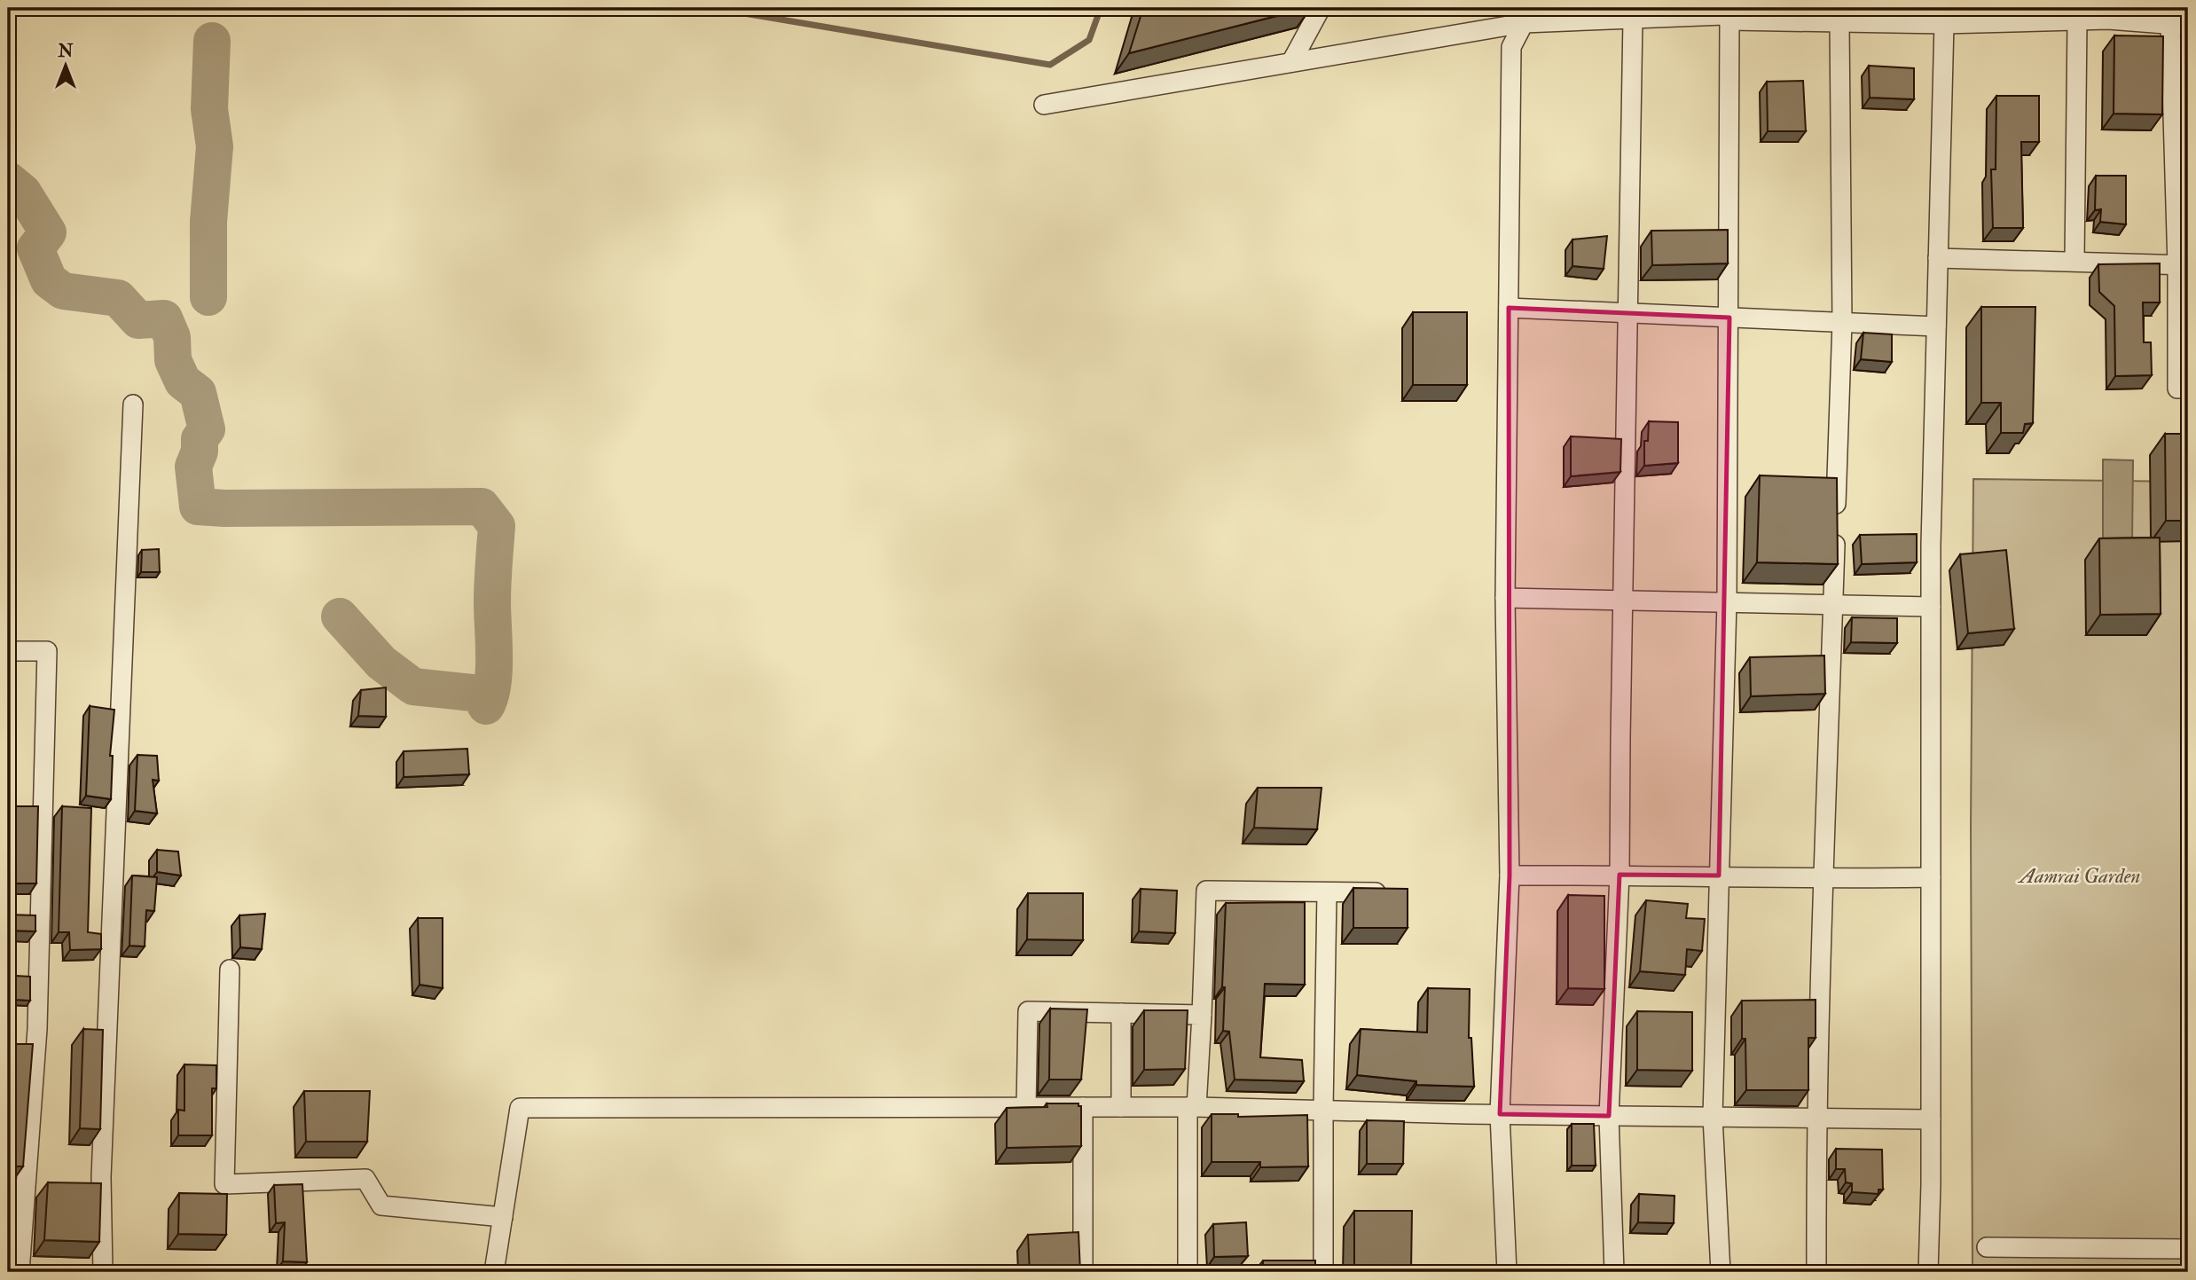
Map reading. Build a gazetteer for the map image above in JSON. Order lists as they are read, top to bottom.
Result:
{
  "parks": ["Aamrai Garden"],
  "north": "top"
}
